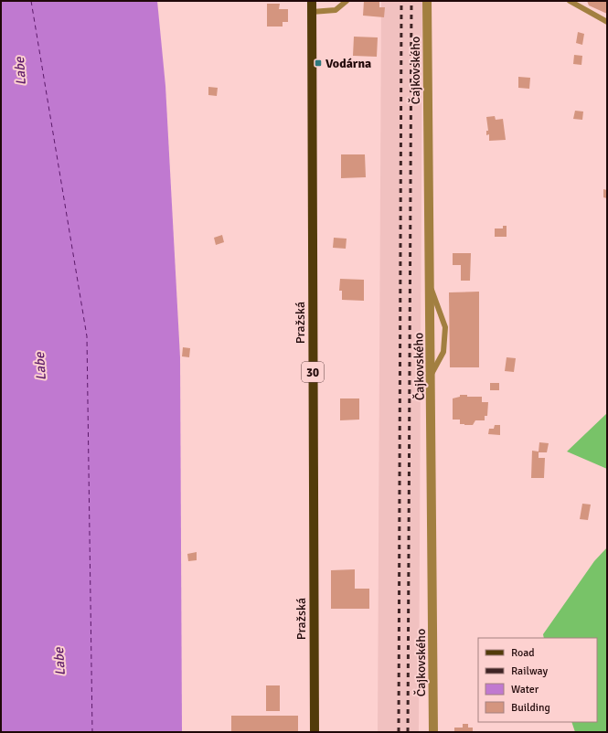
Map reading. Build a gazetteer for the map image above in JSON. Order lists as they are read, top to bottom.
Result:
{
  "streets": {
    "main road": ["Pražská", "30"],
    "street": ["Čajkovského"]
  },
  "water": ["Labe"],
  "places": {
    "transit": ["Vodárna"]
  },
  "legend": [
    "Road",
    "Railway",
    "Water",
    "Building"
  ]
}
